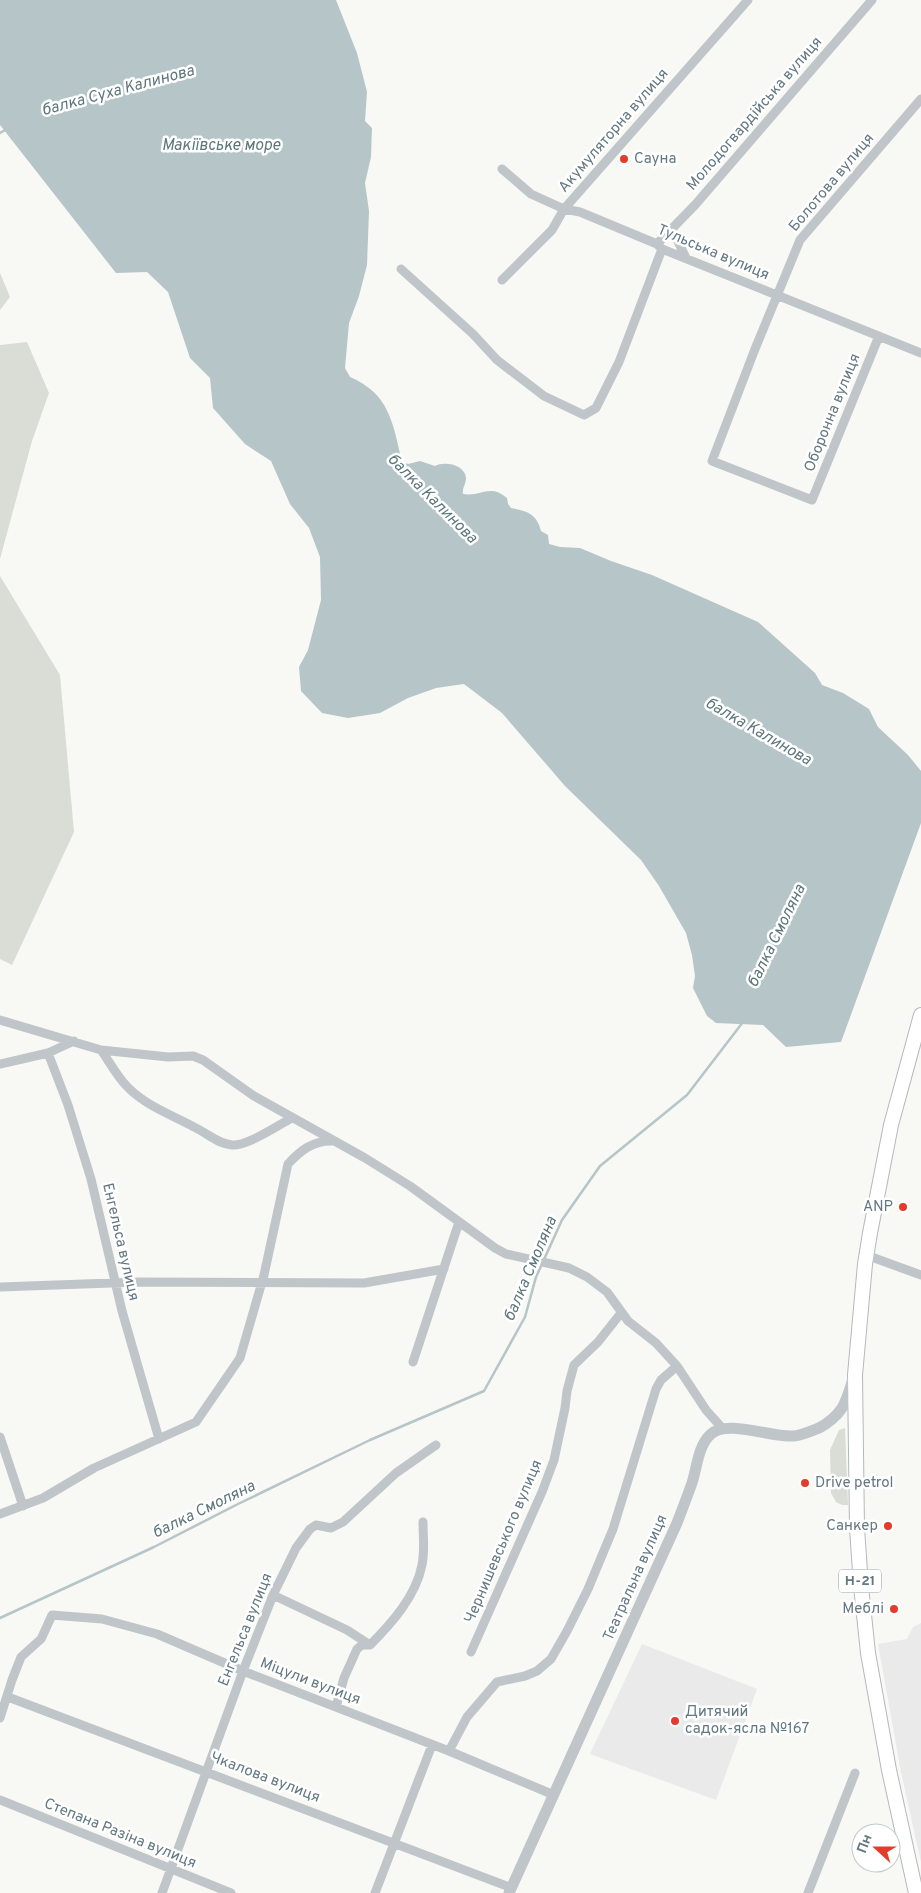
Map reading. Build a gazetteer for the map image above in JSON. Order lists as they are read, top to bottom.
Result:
{
  "streets": {
    "main road": ["Н-21"],
    "street": [
      "Молодогвардійська вулиця",
      "Акумуляторна вулиця",
      "Болотова вулиця",
      "Тульська вулиця",
      "Оборонна вулиця",
      "Енгельса вулиця",
      "Чернишевського вулиця",
      "Театральна вулиця",
      "Міцули вулиця",
      "Чкалова вулиця",
      "Степана Разіна вулиця"
    ]
  },
  "crossings": [
    ["Молодогвардійська вулиця", "Тульська вулиця"],
    ["Акумуляторна вулиця", "Тульська вулиця"],
    ["Болотова вулиця", "Тульська вулиця"],
    ["Болотова вулиця", "Оборонна вулиця"],
    ["Тульська вулиця", "Оборонна вулиця"],
    ["Енгельса вулиця", "Міцули вулиця"],
    ["Енгельса вулиця", "Чкалова вулиця"],
    ["Енгельса вулиця", "Степана Разіна вулиця"],
    ["Театральна вулиця", "Міцули вулиця"],
    ["Театральна вулиця", "Чкалова вулиця"],
    ["Міцули вулиця", "Чкалова вулиця"]
  ],
  "water": [
    "балка Суха Калинова",
    "Макіївське море",
    "балка Калинова",
    "балка Смоляна"
  ],
  "places": [
    "Сауна",
    "ANP",
    "Drive petrol",
    "Санкер",
    "Меблі",
    "Дитячий садок-ясла №167"
  ],
  "north": "left"
}
